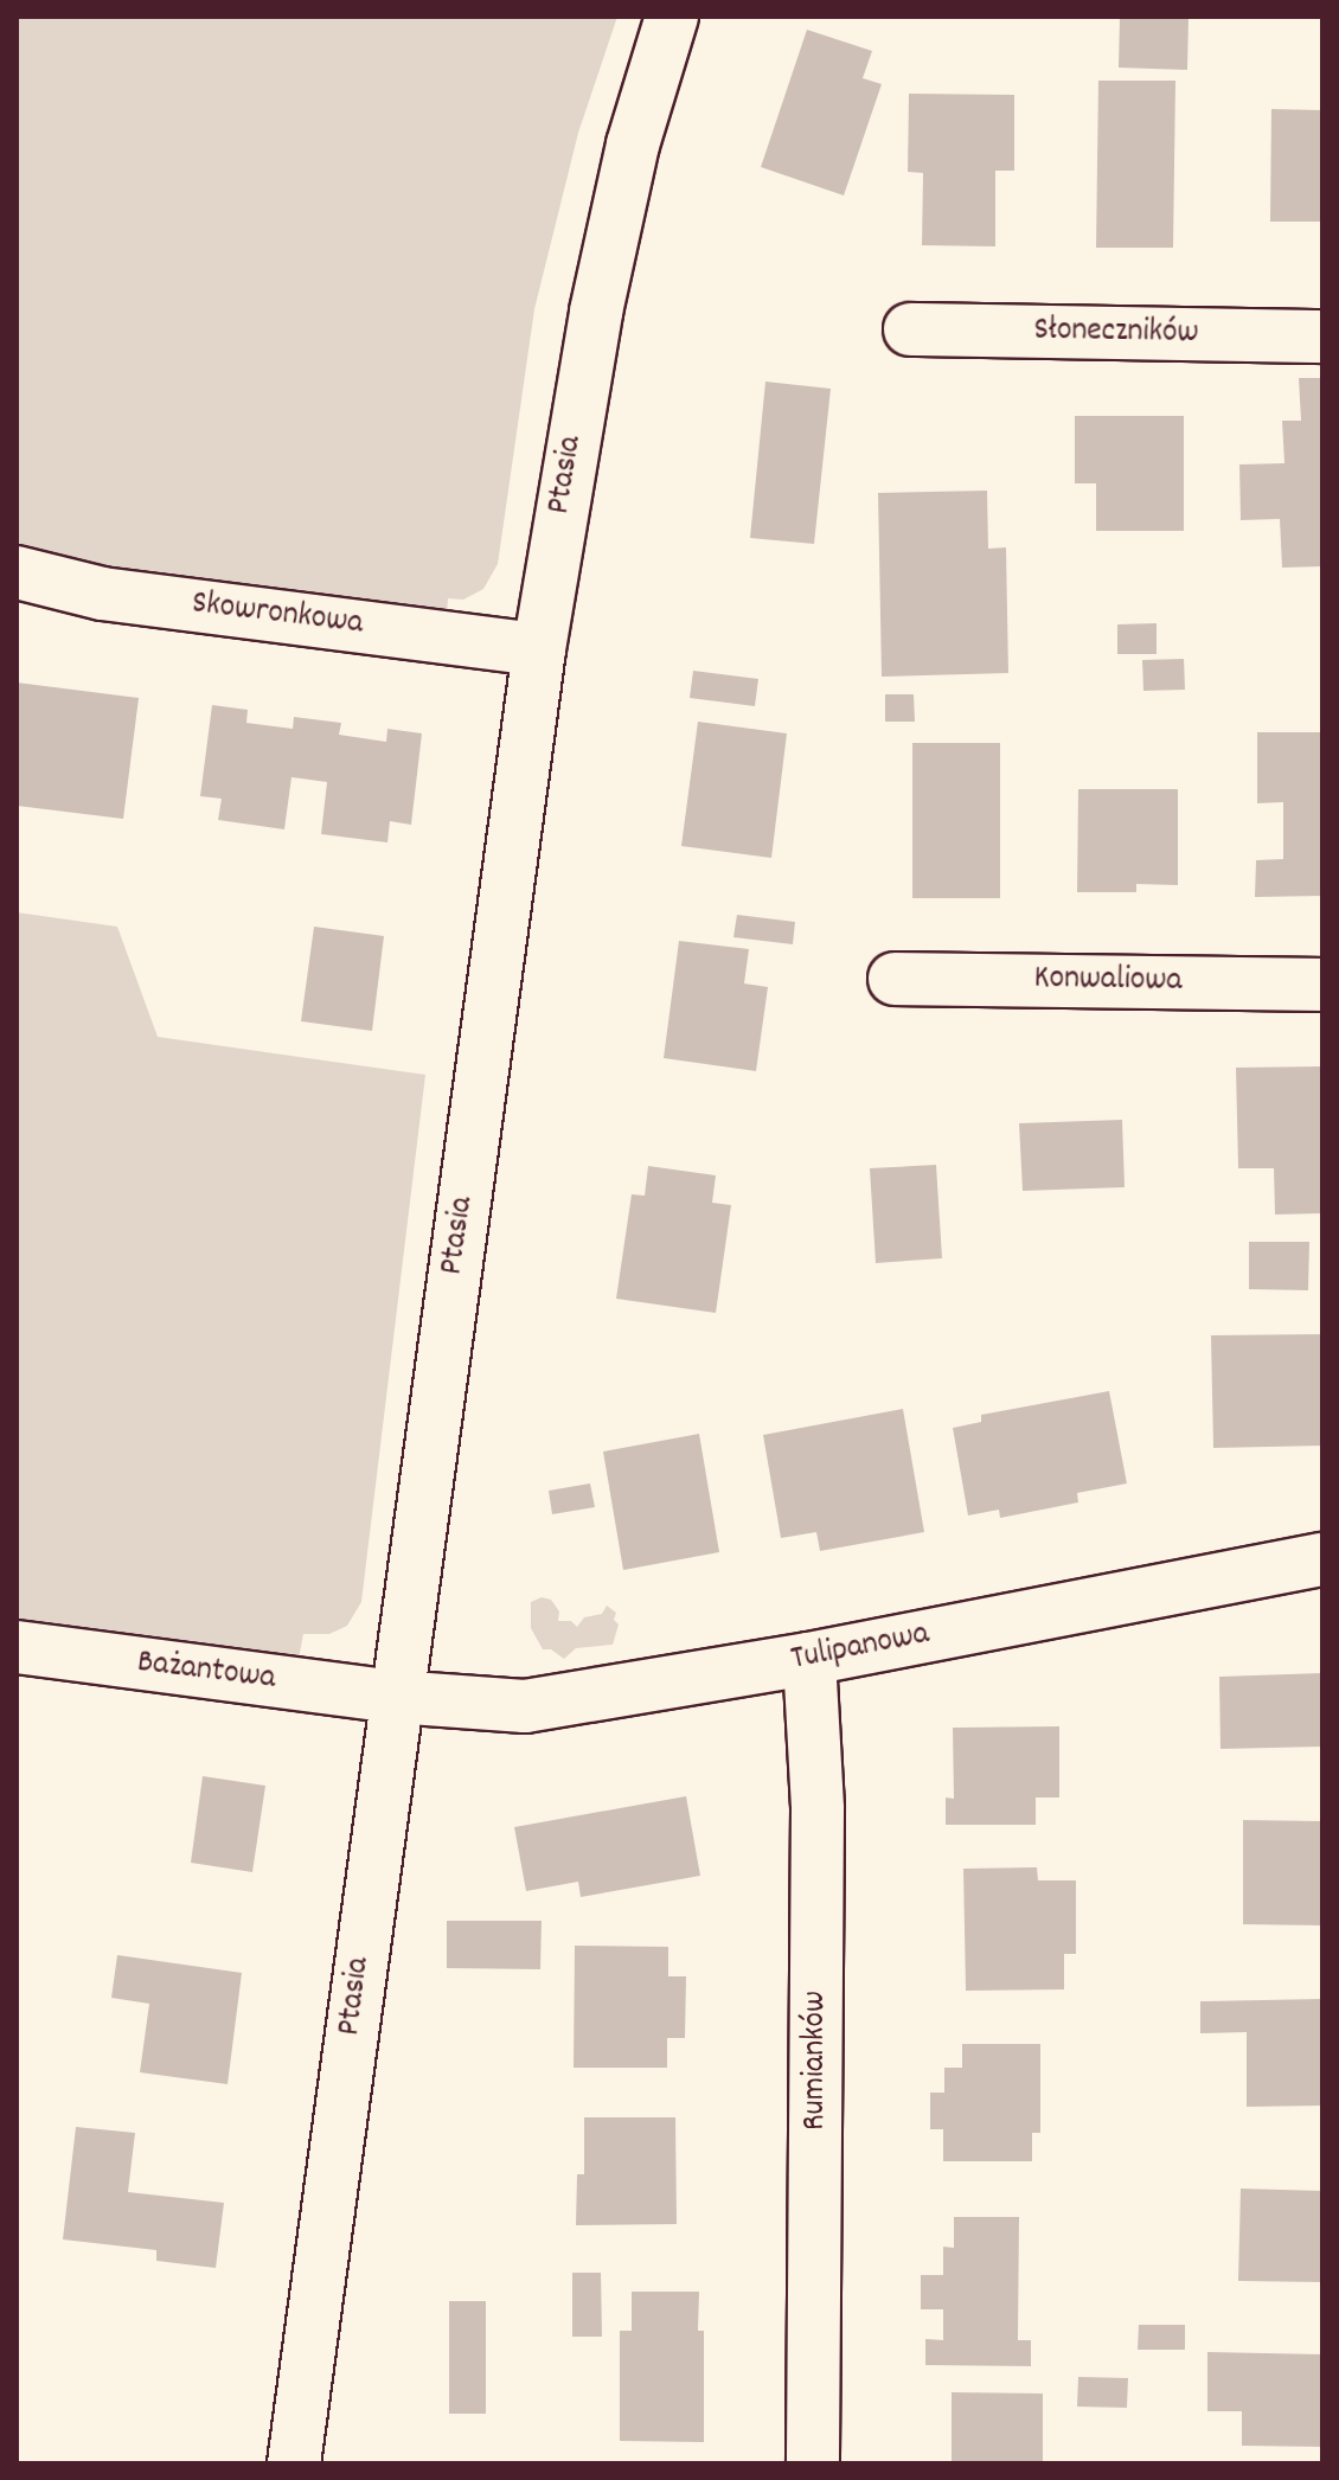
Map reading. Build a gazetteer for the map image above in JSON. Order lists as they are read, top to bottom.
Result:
{
  "streets": {
    "street": [
      "Słoneczników",
      "Ptasia",
      "Skowronkowa",
      "Konwaliowa",
      "Tulipanowa",
      "Bażantowa",
      "Rumianków"
    ]
  },
  "crossings": [
    ["Ptasia", "Skowronkowa"],
    ["Ptasia", "Tulipanowa"],
    ["Ptasia", "Bażantowa"],
    ["Tulipanowa", "Bażantowa"],
    ["Tulipanowa", "Rumianków"]
  ]
}
